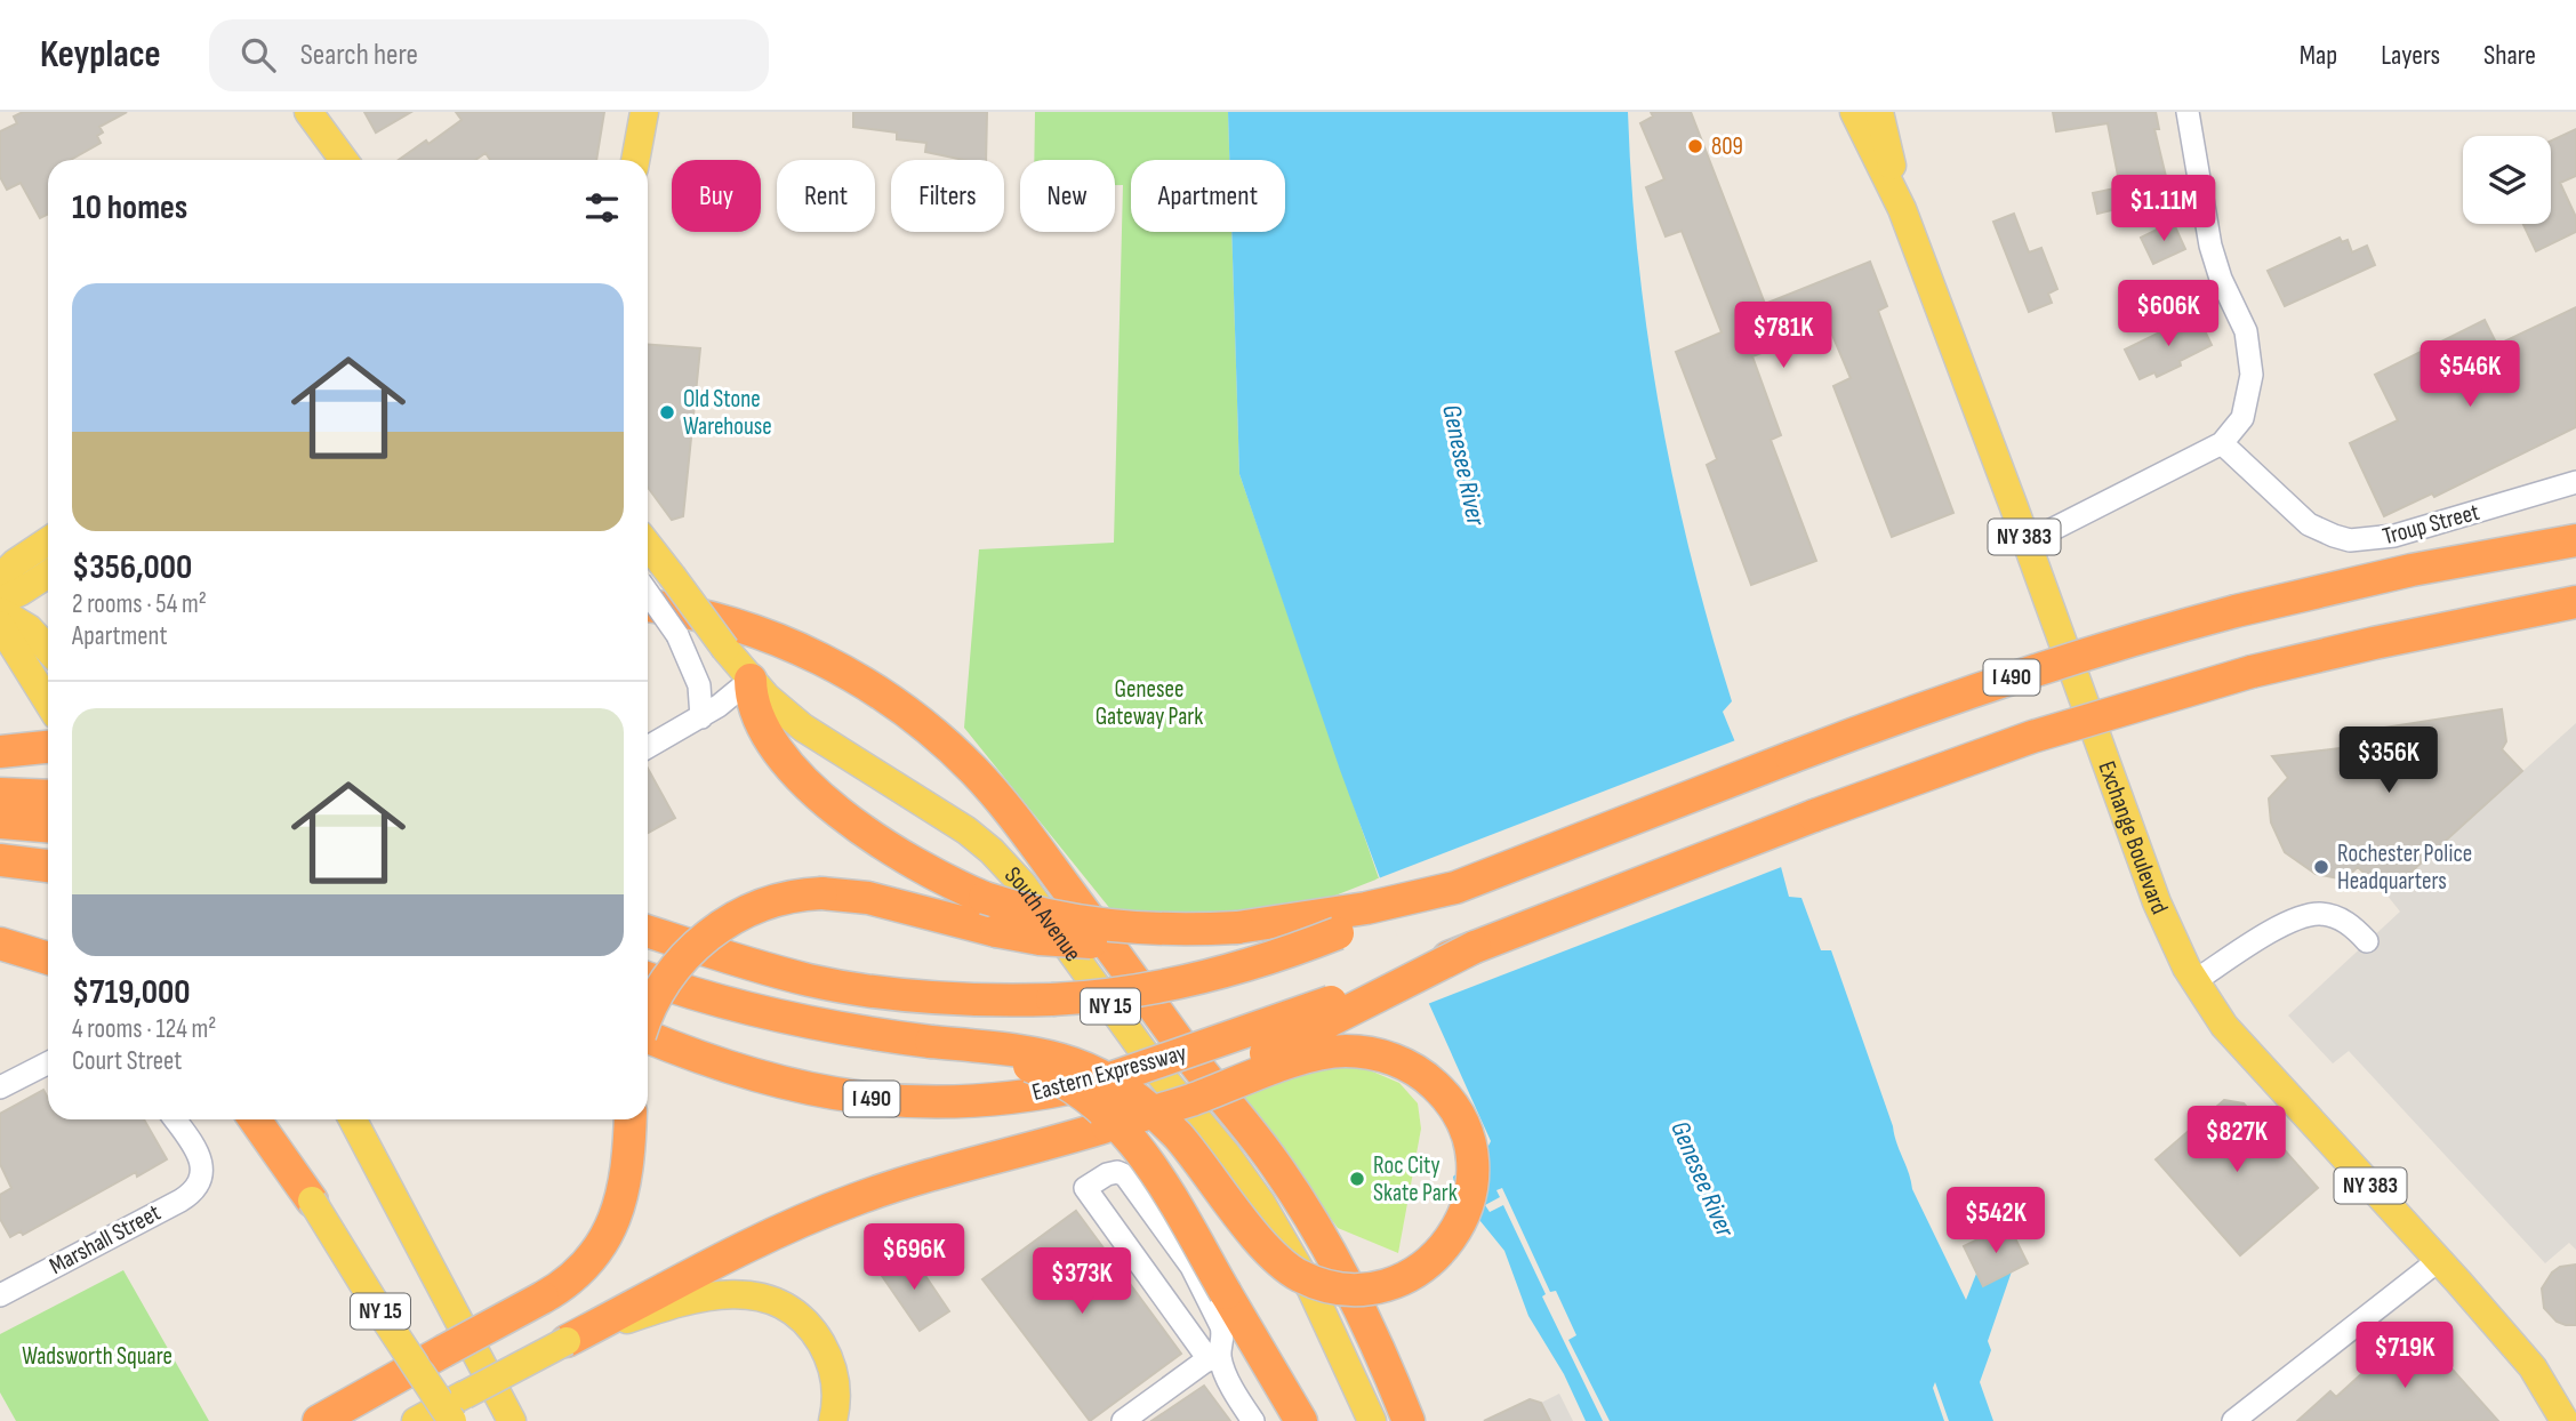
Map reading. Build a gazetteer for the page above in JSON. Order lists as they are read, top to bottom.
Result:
{
  "streets": {
    "highway": ["I 490", "Eastern Expressway"],
    "main road": [
      "NY 383",
      "Exchange Boulevard",
      "South Avenue",
      "NY 15"
    ],
    "street": ["Troup Street", "Marshall Street"]
  },
  "crossings": [
    ["I 490", "Eastern Expressway"]
  ],
  "water": ["Genesee River"],
  "parks": ["Genesee Gateway Park", "Wadsworth Square"],
  "places": [
    "809",
    "Old Stone Warehouse",
    "Rochester Police Headquarters",
    "Roc City Skate Park"
  ],
  "page": {
    "header": "Keyplace",
    "search": "Search here",
    "nav": ["Map", "Layers", "Share"],
    "chip": [
      "Buy",
      "Rent",
      "Filters",
      "New",
      "Apartment"
    ],
    "heading": "10 homes",
    "price": [
      "$1.11M",
      "$606K",
      "$781K",
      "$546K",
      "$356K",
      "$827K",
      "$542K",
      "$696K",
      "$373K",
      "$719K"
    ],
    "list": [
      {
        "name": "$356,000",
        "note": "2 rooms · 54 m² · Apartment"
      },
      {
        "name": "$719,000",
        "note": "4 rooms · 124 m² · Court Street"
      }
    ]
  }
}
